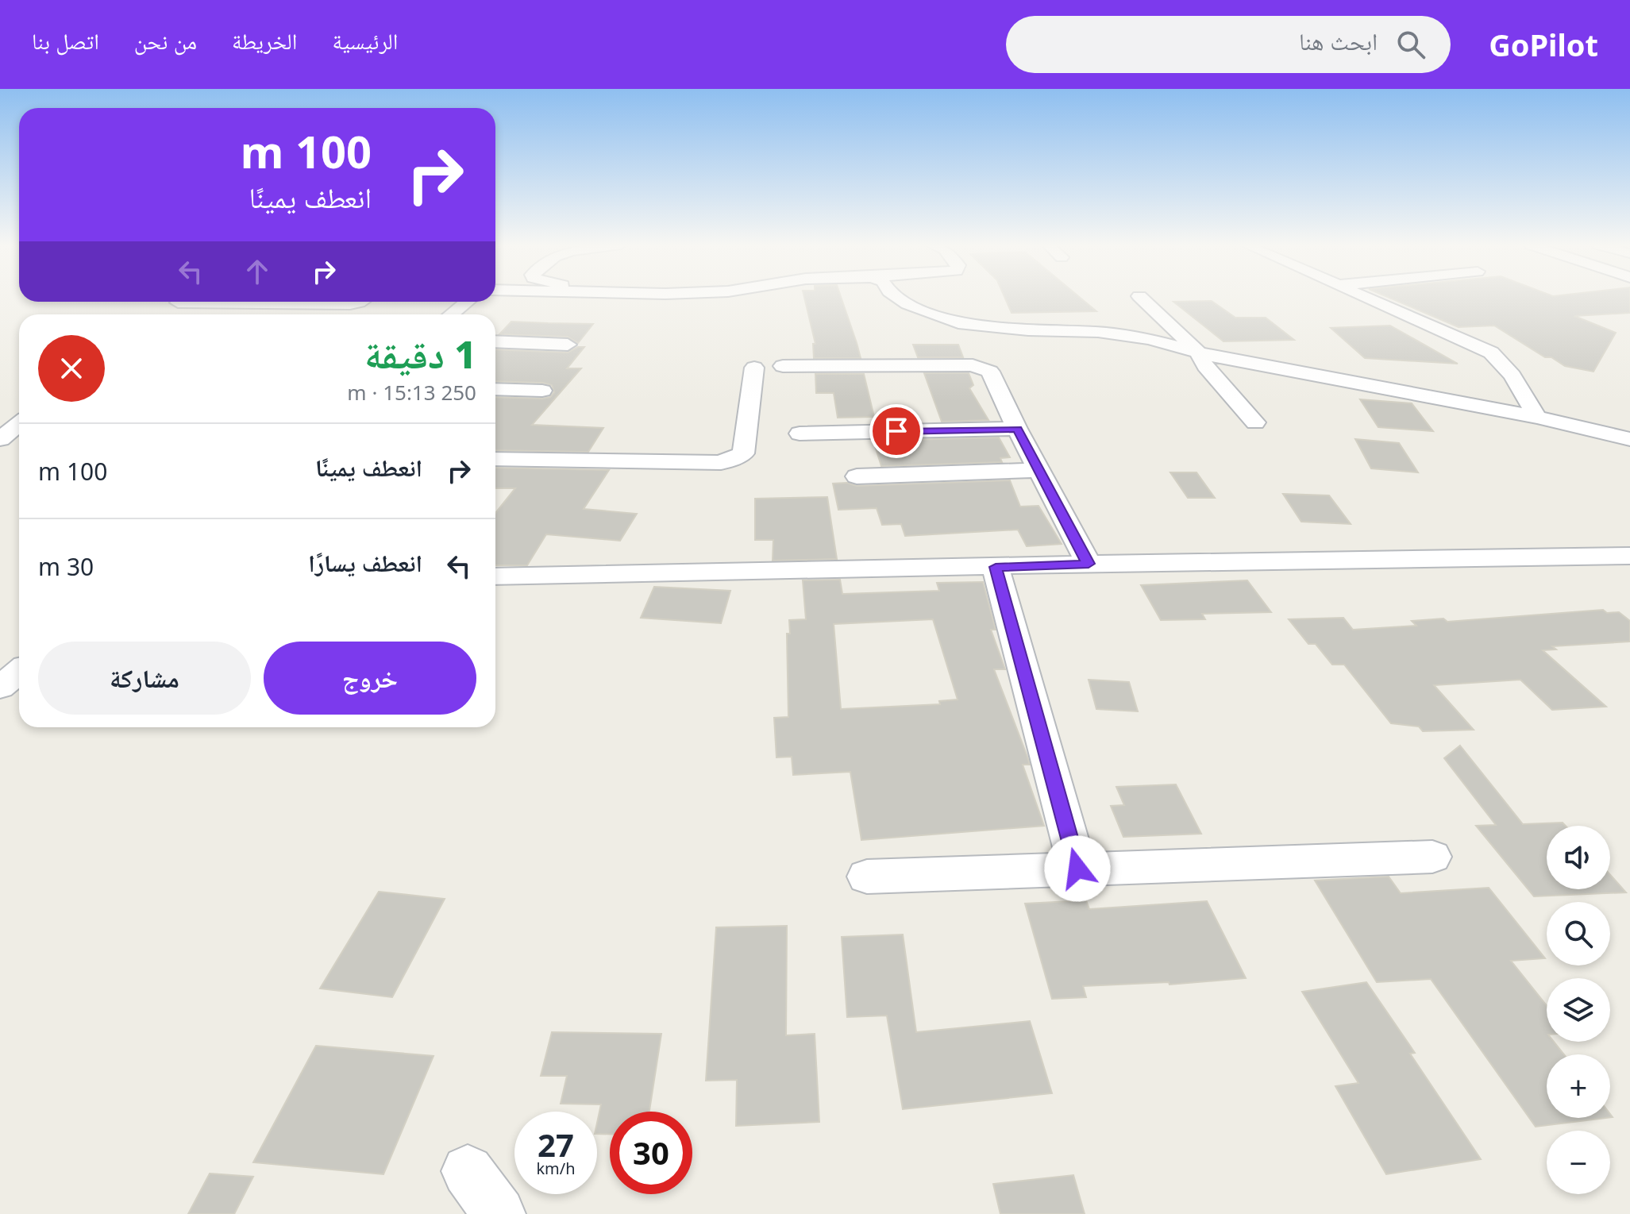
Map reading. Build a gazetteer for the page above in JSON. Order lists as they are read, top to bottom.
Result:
{
  "page": {
    "header": "GoPilot",
    "search": "ابحث هنا",
    "nav": [
      "الرئيسية",
      "الخريطة",
      "من نحن",
      "اتصل بنا"
    ],
    "turn": ["100 m", "انعطف يمينًا"],
    "heading": ["1 دقيقة", "250 m · 15:13"],
    "list": [
      {
        "name": "انعطف يمينًا",
        "value": "100 m"
      },
      {
        "name": "انعطف يسارًا",
        "value": "30 m"
      }
    ],
    "buttons": ["خروج", "مشاركة"],
    "map_buttons": ["+", "−"],
    "speed": "27 km/h",
    "limit": "30"
  }
}
